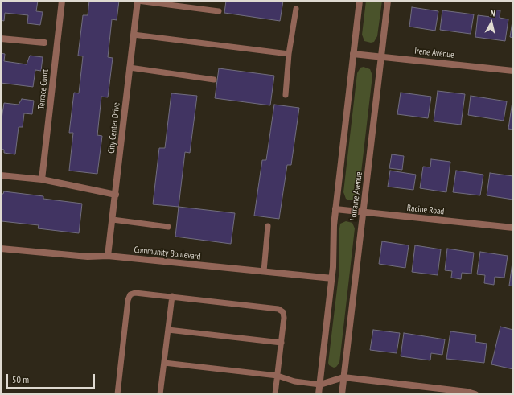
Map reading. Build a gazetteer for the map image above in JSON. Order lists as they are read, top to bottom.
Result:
{
  "streets": {
    "street": [
      "Irene Avenue",
      "Terrace Court",
      "City Center Drive",
      "Lorraine Avenue",
      "Racine Road",
      "Community Boulevard"
    ]
  },
  "crossings": [
    ["Irene Avenue", "Lorraine Avenue"],
    ["City Center Drive", "Community Boulevard"],
    ["Lorraine Avenue", "Racine Road"]
  ],
  "scale_bar": "50 m",
  "north": "top"
}
